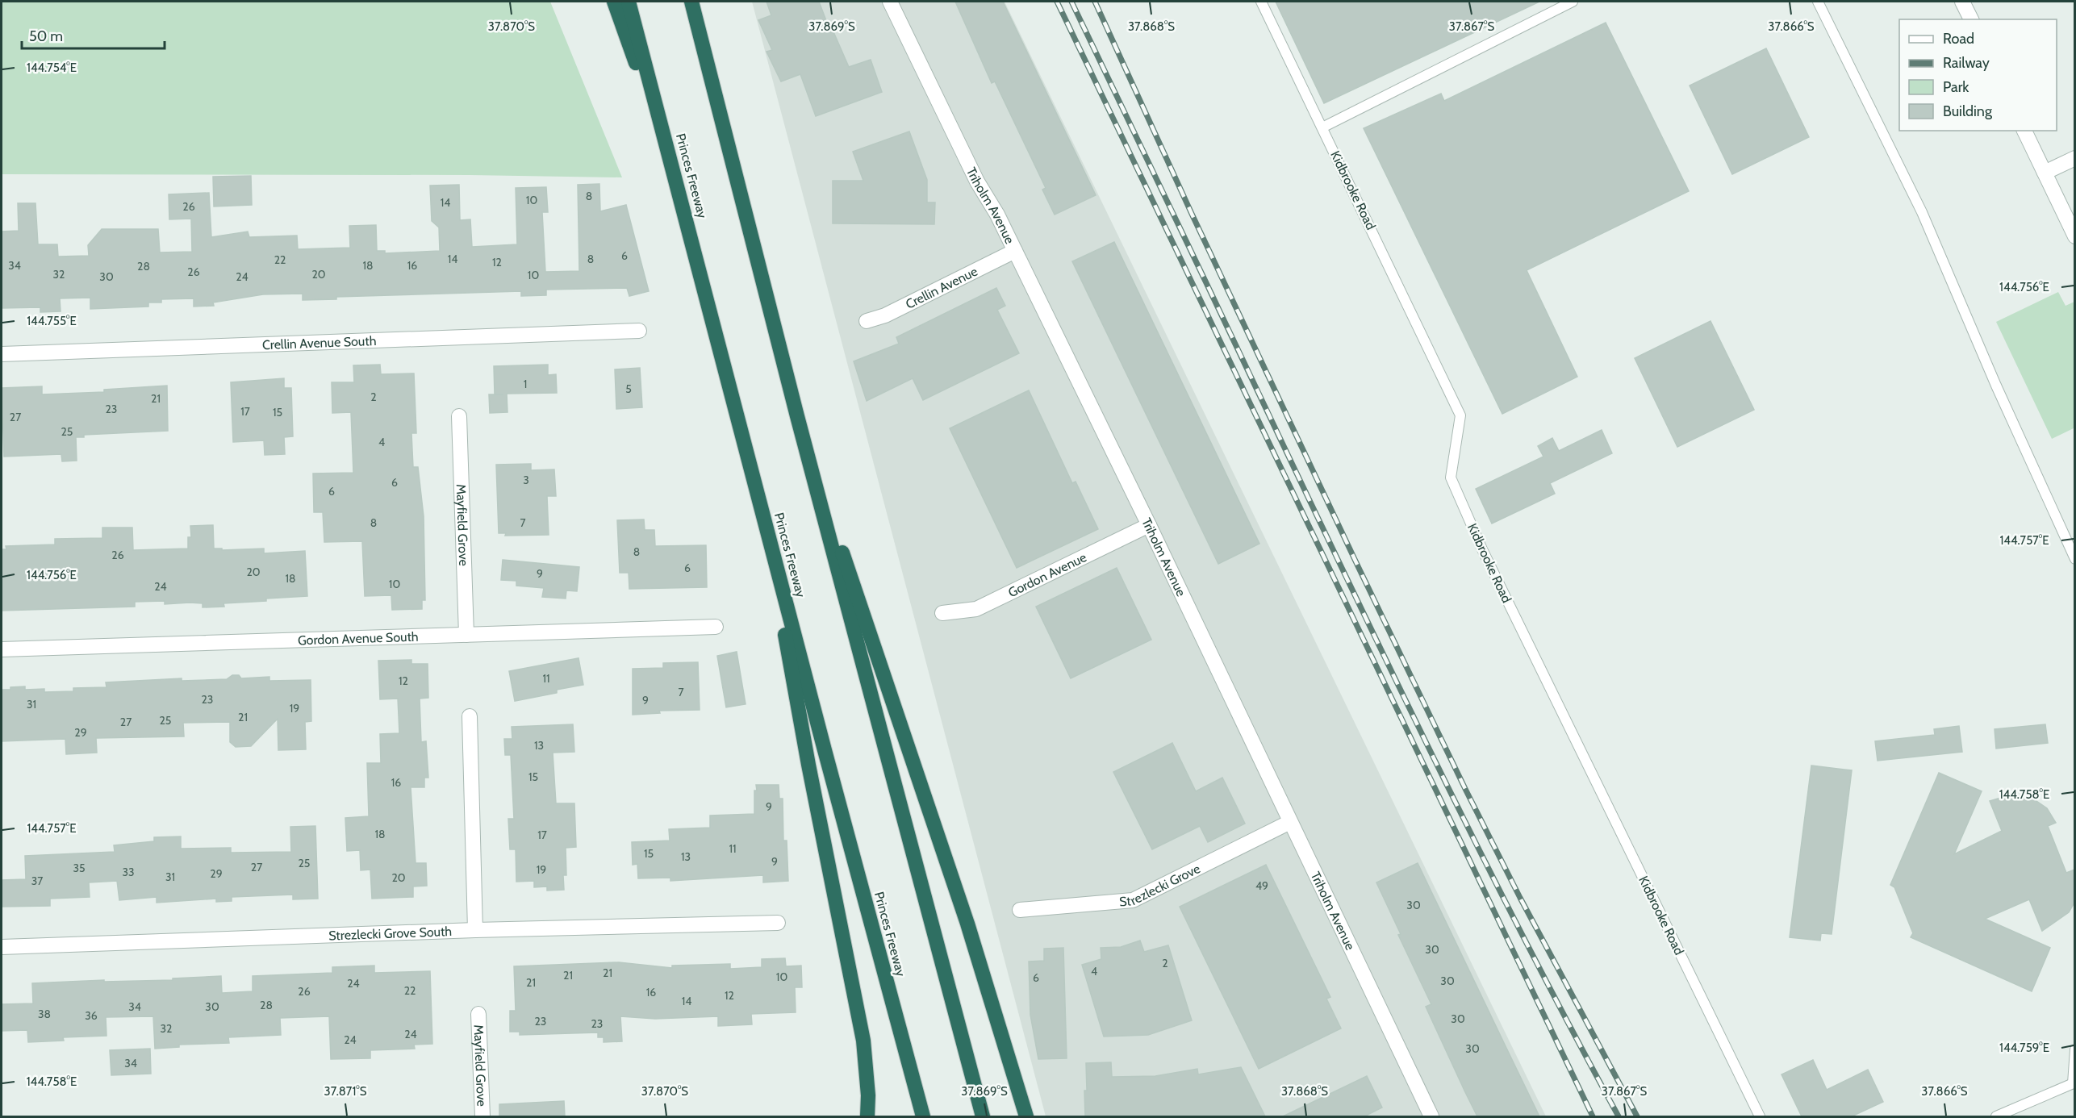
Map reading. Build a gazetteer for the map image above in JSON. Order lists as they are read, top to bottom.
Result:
{
  "streets": {
    "highway": ["Princes Freeway"],
    "street": [
      "Triholm Avenue",
      "Crellin Avenue",
      "Crellin Avenue South",
      "Mayfield Grove",
      "Gordon Avenue",
      "Gordon Avenue South",
      "Strezlecki Grove",
      "Strezlecki Grove South"
    ],
    "lane": ["Kidbrooke Road"]
  },
  "crossings": [
    ["Triholm Avenue", "Crellin Avenue"],
    ["Triholm Avenue", "Gordon Avenue"],
    ["Triholm Avenue", "Strezlecki Grove"],
    ["Mayfield Grove", "Gordon Avenue South"]
  ],
  "house_numbers": [
    "8",
    "10",
    "14",
    "26",
    "6",
    "14",
    "8",
    "22",
    "12",
    "34",
    "18",
    "16",
    "28",
    "26",
    "32",
    "20",
    "10",
    "30",
    "24",
    "1",
    "5",
    "2",
    "21",
    "23",
    "17",
    "15",
    "27",
    "25",
    "4",
    "3",
    "6",
    "6",
    "8",
    "7",
    "8",
    "26",
    "6",
    "20",
    "9",
    "18",
    "10",
    "24",
    "11",
    "12",
    "7",
    "23",
    "9",
    "31",
    "19",
    "21",
    "25",
    "27",
    "29",
    "13",
    "15",
    "16",
    "9",
    "18",
    "17",
    "11",
    "15",
    "13",
    "9",
    "25",
    "27",
    "35",
    "19",
    "33",
    "29",
    "31",
    "20",
    "37",
    "49",
    "30",
    "30",
    "2",
    "4",
    "21",
    "21",
    "10",
    "6",
    "30",
    "21",
    "24",
    "22",
    "26",
    "16",
    "12",
    "14",
    "28",
    "34",
    "30",
    "38",
    "36",
    "30",
    "23",
    "23",
    "32",
    "24",
    "24",
    "30",
    "34"
  ],
  "legend": [
    "Road",
    "Railway",
    "Park",
    "Building"
  ],
  "scale_bar": "50 m",
  "coordinates": [
    "37.870°S",
    "37.869°S",
    "37.868°S",
    "37.867°S",
    "37.866°S",
    "144.754°E",
    "144.756°E",
    "144.755°E",
    "144.757°E",
    "144.758°E",
    "144.759°E",
    "37.871°S"
  ]
}
